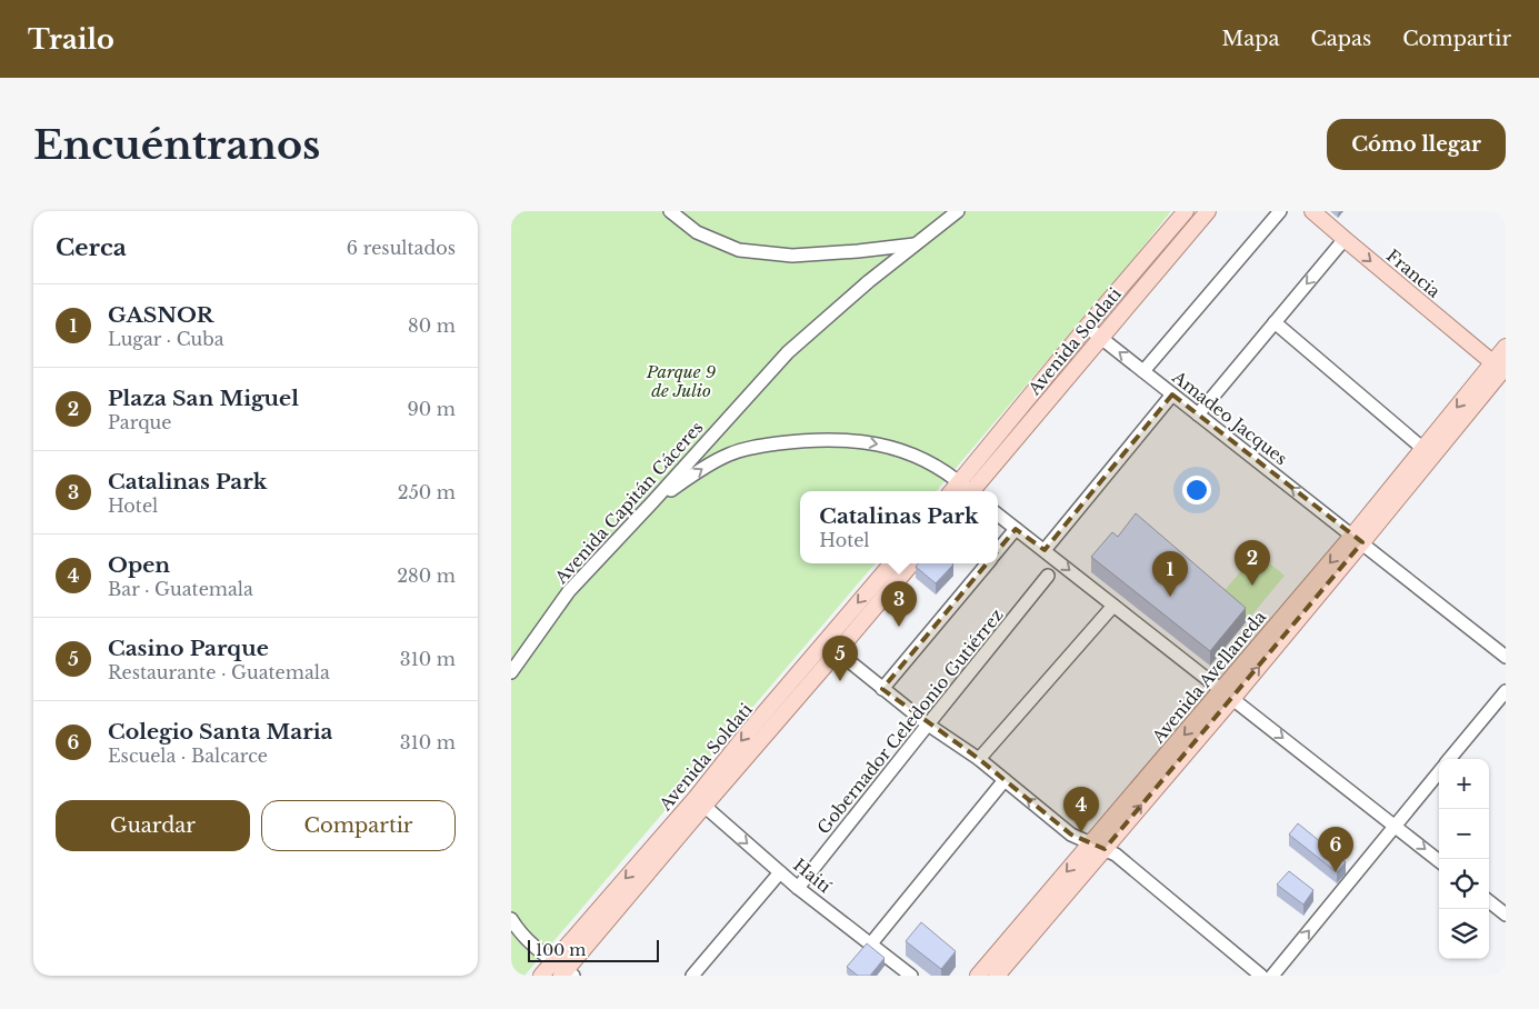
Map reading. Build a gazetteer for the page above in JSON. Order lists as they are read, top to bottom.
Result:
{
  "streets": {
    "main road": ["Francia", "Avenida Soldati", "Avenida Avellaneda"],
    "street": [
      "Amadeo Jacques",
      "Avenida Capitán Cáceres",
      "Gobernador Celedonio Gutiérrez",
      "Haití"
    ]
  },
  "crossings": [
    ["Francia", "Avenida Avellaneda"],
    ["Avenida Soldati", "Amadeo Jacques"],
    ["Avenida Soldati", "Haití"],
    ["Amadeo Jacques", "Avenida Avellaneda"],
    ["Gobernador Celedonio Gutiérrez", "Haití"]
  ],
  "one_way": ["Francia", "Amadeo Jacques", "Haití"],
  "parks": ["Parque 9 de Julio"],
  "scale_bar": "100 m",
  "page": {
    "header": "Trailo",
    "nav": ["Mapa", "Capas", "Compartir"],
    "buttons": [
      "Cómo llegar",
      ["Guardar", "Compartir"]
    ],
    "title": "Encuéntranos",
    "heading": ["Cerca", "6 resultados"],
    "list": [
      {
        "mark": "1",
        "name": "GASNOR",
        "note": "Lugar · Cuba",
        "value": "80 m"
      },
      {
        "mark": "2",
        "name": "Plaza San Miguel",
        "note": "Parque",
        "value": "90 m"
      },
      {
        "mark": "3",
        "name": "Catalinas Park",
        "note": "Hotel",
        "value": "250 m"
      },
      {
        "mark": "4",
        "name": "Open",
        "note": "Bar · Guatemala",
        "value": "280 m"
      },
      {
        "mark": "5",
        "name": "Casino Parque",
        "note": "Restaurante · Guatemala",
        "value": "310 m"
      },
      {
        "mark": "6",
        "name": "Colegio Santa Maria",
        "note": "Escuela · Balcarce",
        "value": "310 m"
      }
    ],
    "popup": ["Catalinas Park", "Hotel"],
    "pins": [
      "2",
      "1",
      "3",
      "5",
      "4",
      "6"
    ],
    "map_buttons": ["+", "−"],
    "scale": "100 m"
  }
}
